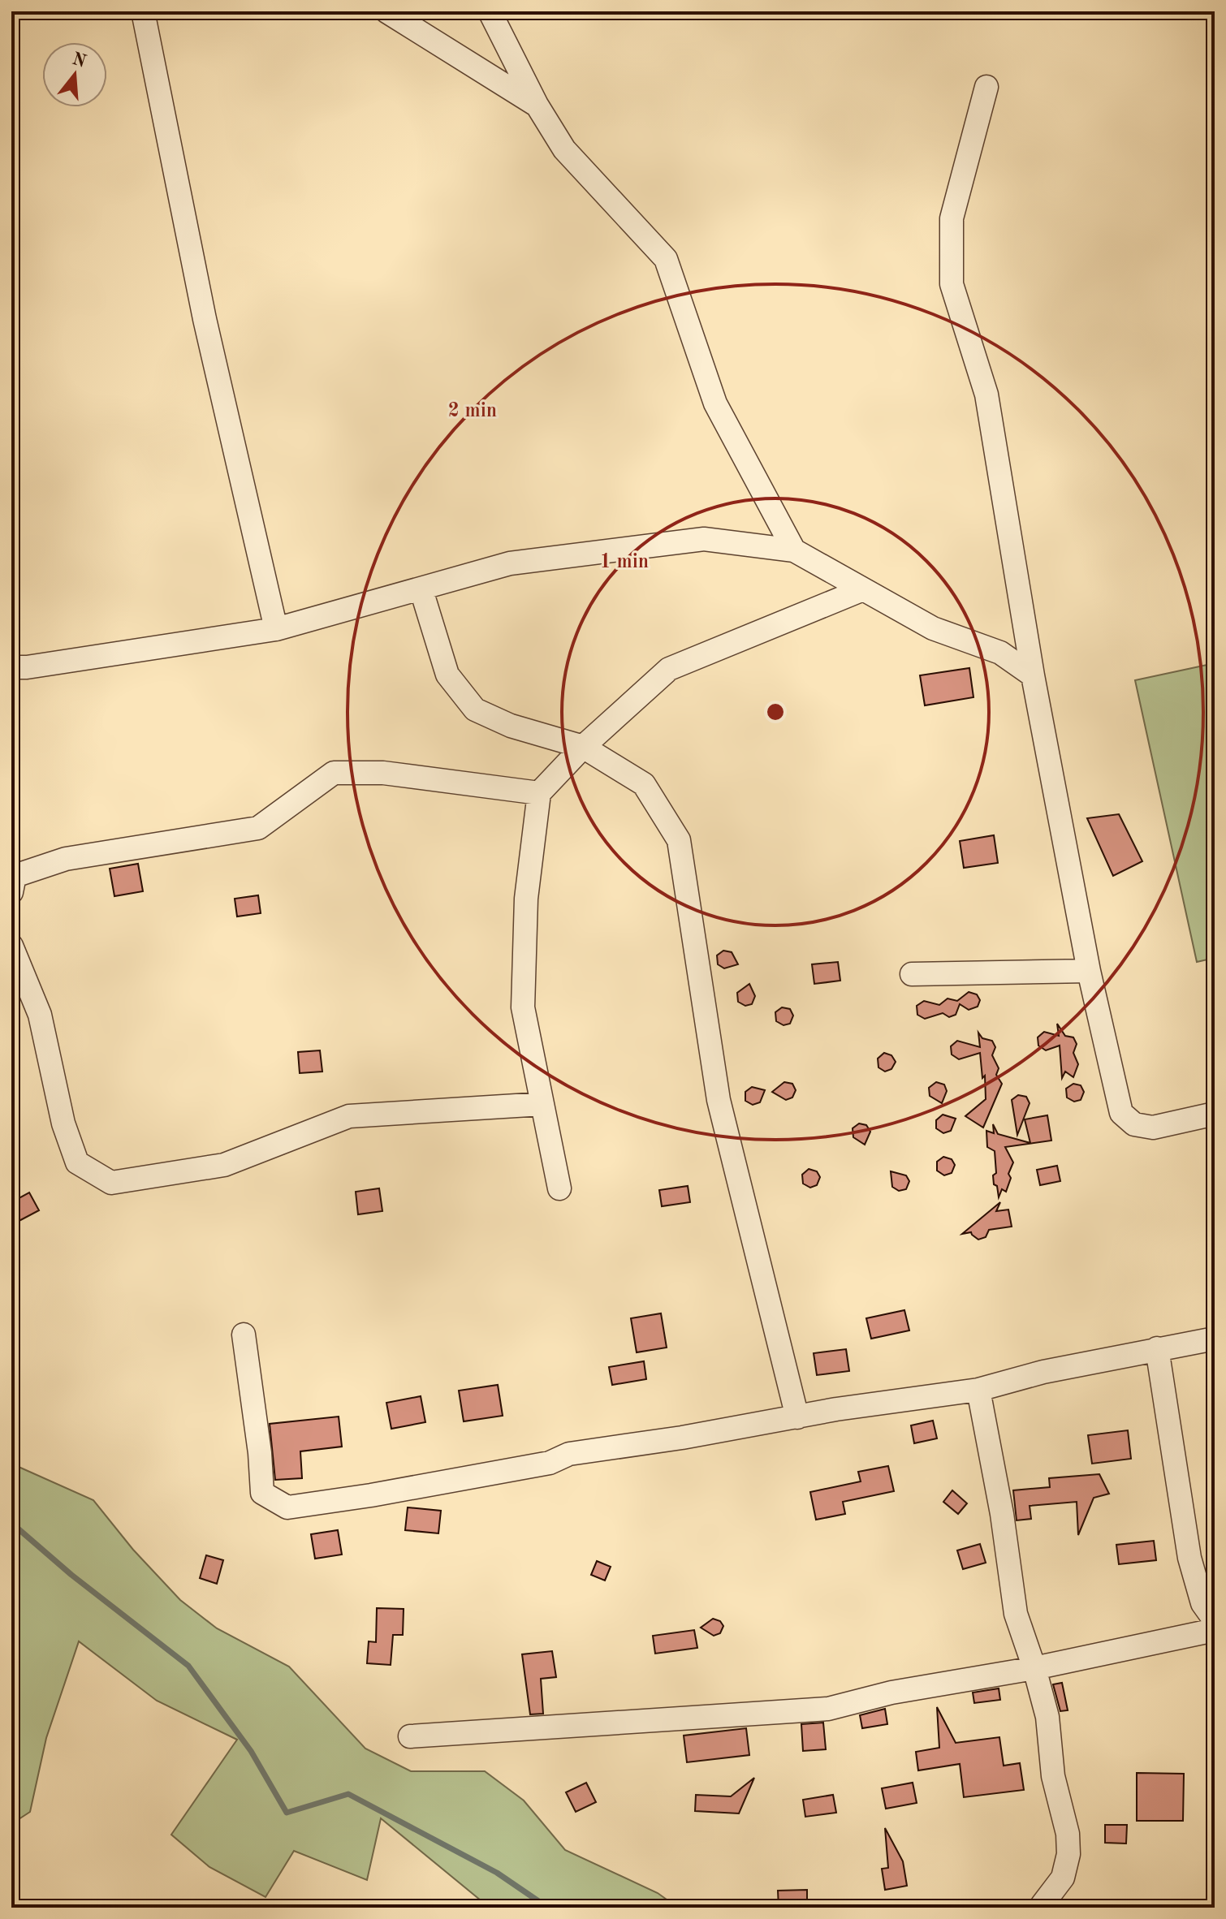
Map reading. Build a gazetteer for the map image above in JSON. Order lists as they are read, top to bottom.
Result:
{
  "north": "top",
  "rings": ["2 min", "1 min"]
}
